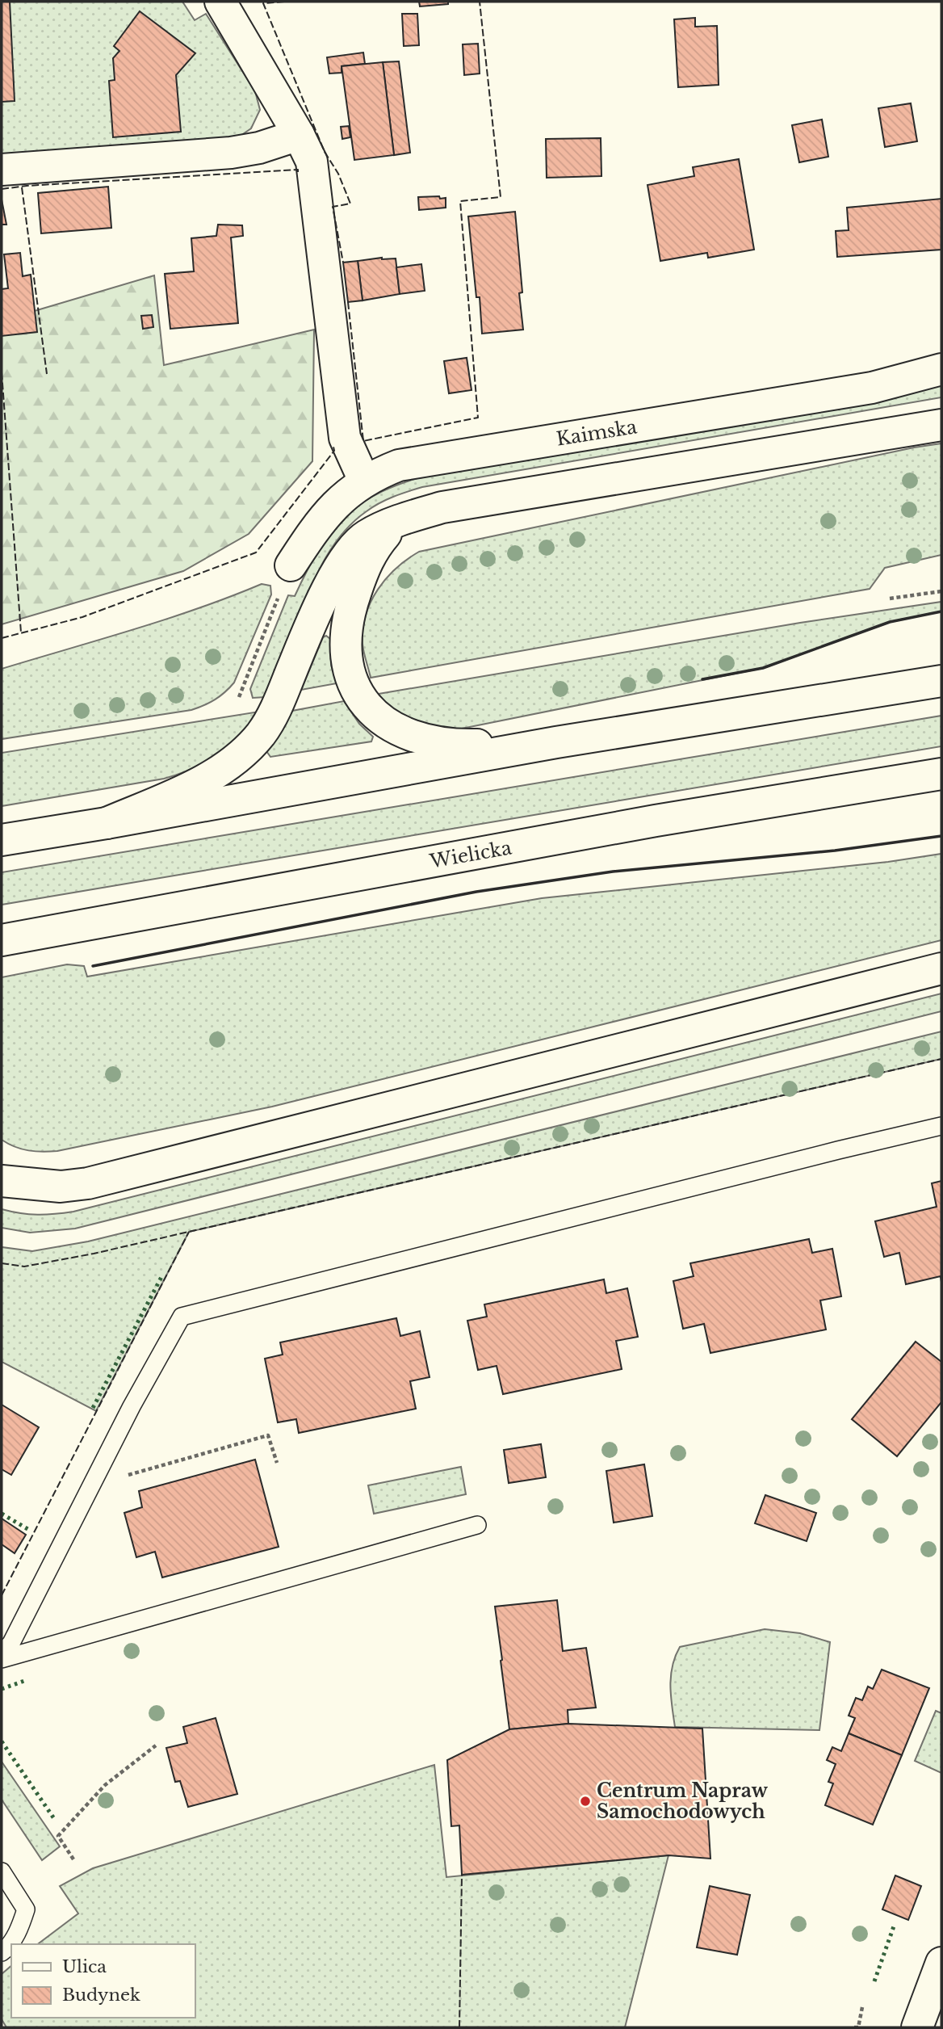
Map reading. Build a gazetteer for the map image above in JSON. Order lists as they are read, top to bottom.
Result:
{
  "streets": {
    "main road": ["Kaimska", "Wielicka"]
  },
  "places": ["Centrum Napraw Samochodowych"],
  "legend": ["Ulica", "Budynek"]
}
